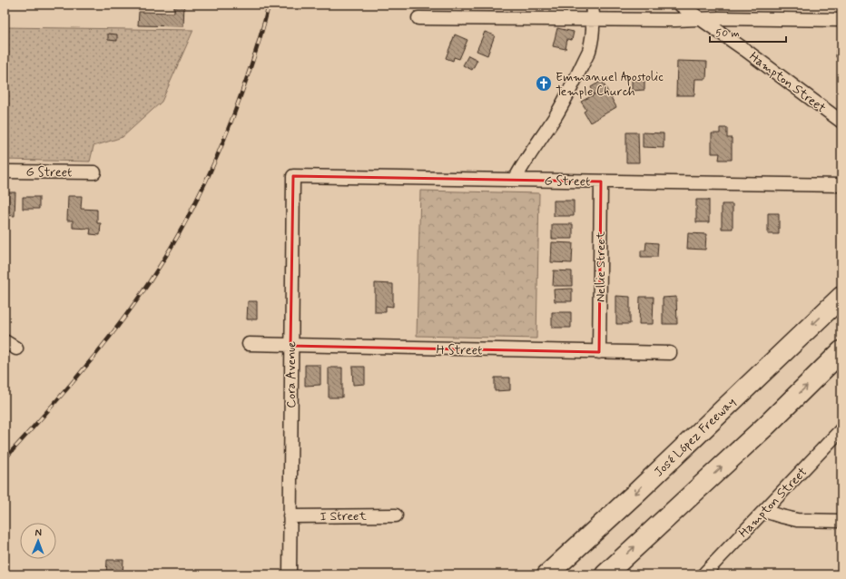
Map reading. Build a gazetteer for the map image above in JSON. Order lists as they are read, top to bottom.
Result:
{
  "streets": {
    "highway": ["José López Freeway"],
    "street": [
      "Hampton Street",
      "G Street",
      "Nellie Street",
      "H Street",
      "Cora Avenue",
      "I Street"
    ]
  },
  "crossings": [
    ["G Street", "Nellie Street"],
    ["G Street", "Cora Avenue"],
    ["Nellie Street", "H Street"],
    ["H Street", "Cora Avenue"],
    ["Cora Avenue", "I Street"]
  ],
  "places": {
    "church": ["Emmanuel Apostolic Temple Church"]
  },
  "scale_bar": "50 m",
  "north": "top"
}
